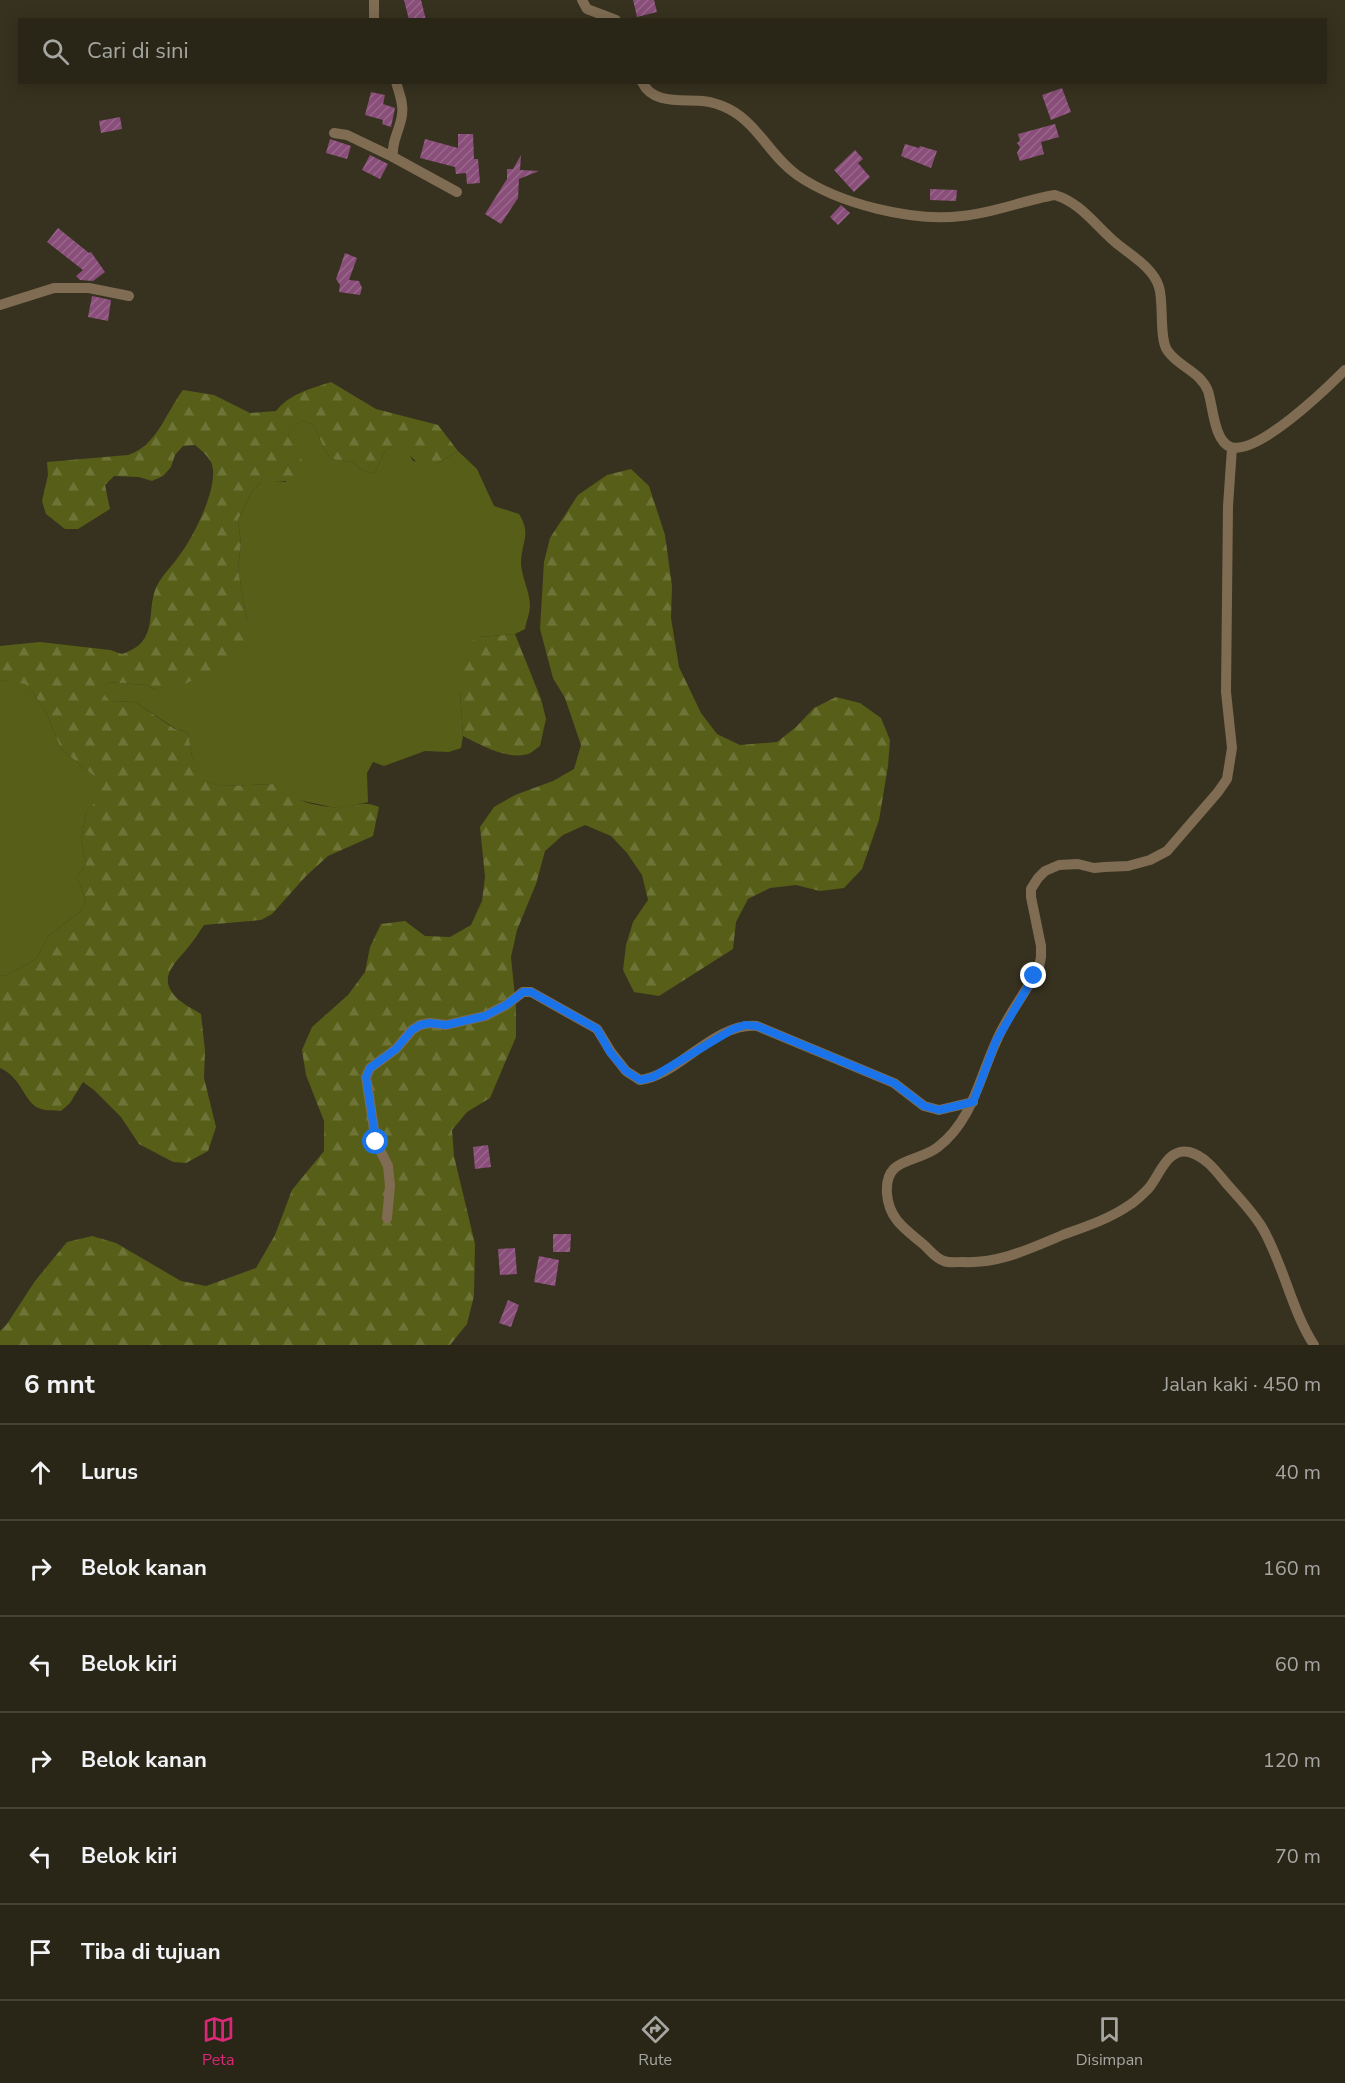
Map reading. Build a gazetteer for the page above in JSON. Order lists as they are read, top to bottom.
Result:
{
  "page": {
    "search": "Cari di sini",
    "heading": ["6 mnt", "Jalan kaki · 450 m"],
    "list": [
      ["Lurus", "40 m"],
      ["Belok kanan", "160 m"],
      ["Belok kiri", "60 m"],
      ["Belok kanan", "120 m"],
      ["Belok kiri", "70 m"],
      "Tiba di tujuan"
    ],
    "nav": ["Peta", "Rute", "Disimpan"]
  }
}
